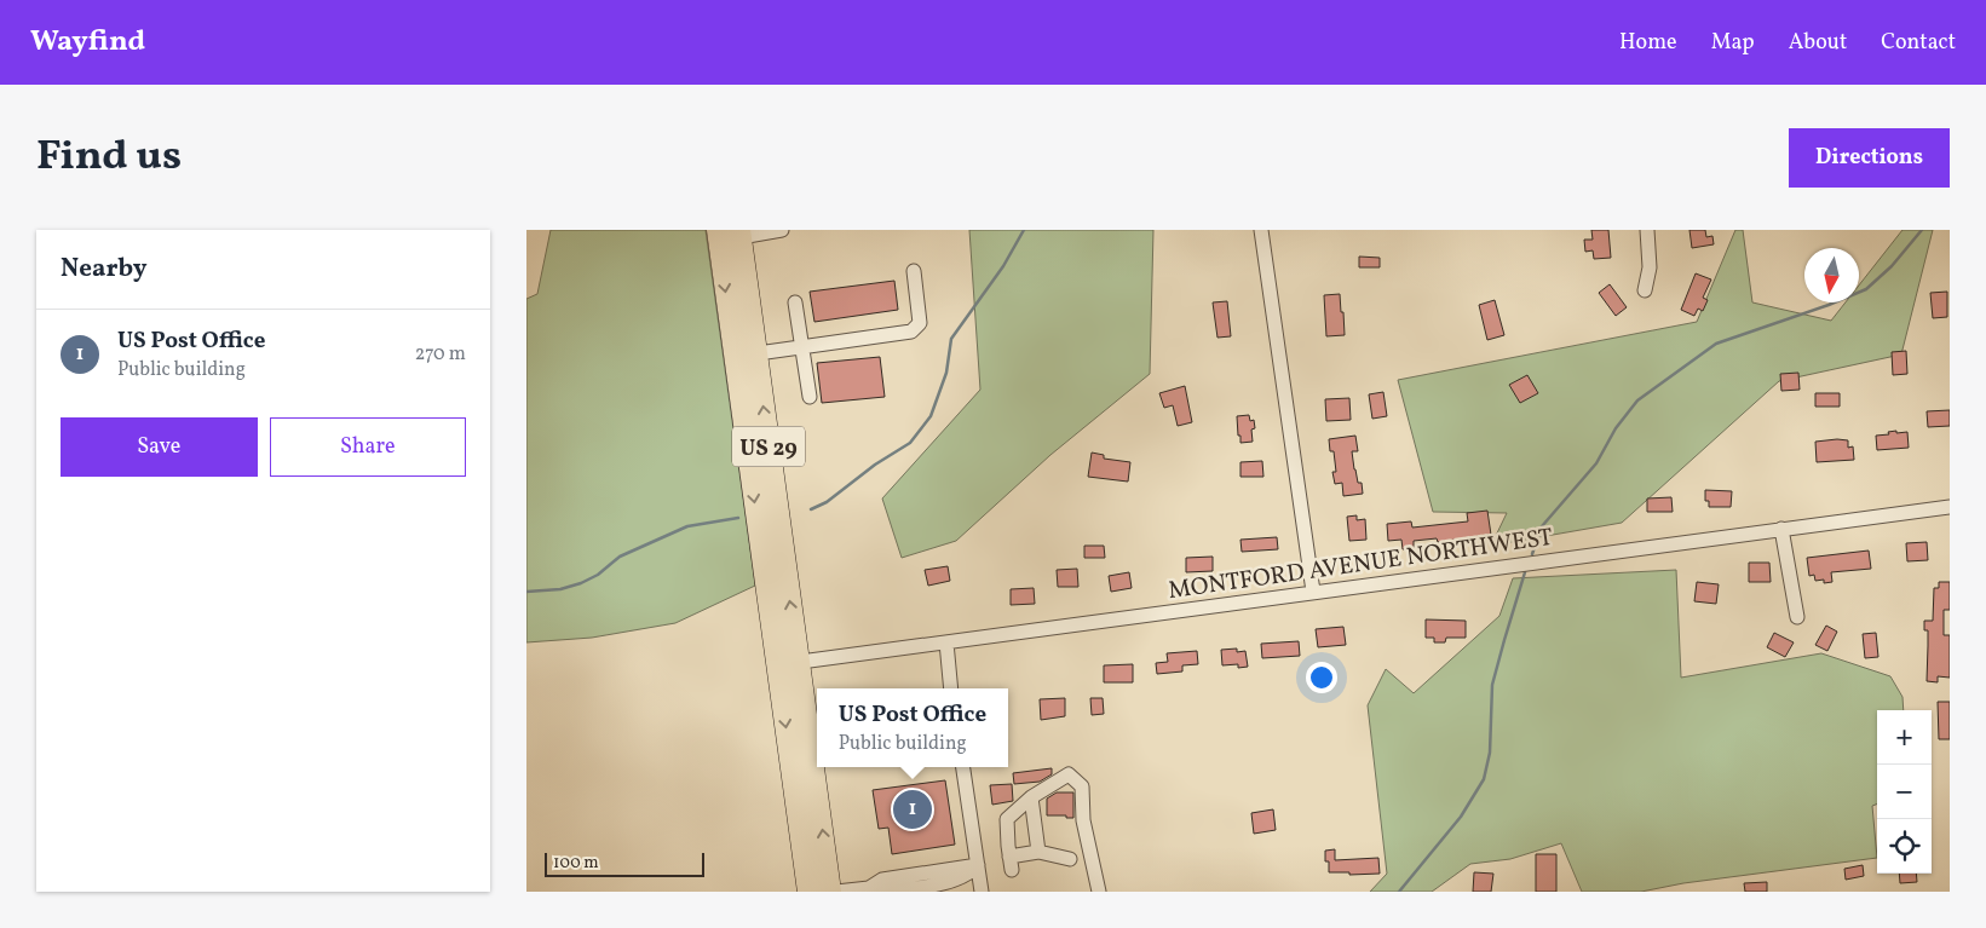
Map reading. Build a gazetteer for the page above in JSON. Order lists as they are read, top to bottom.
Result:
{
  "streets": {
    "highway": ["US 29"],
    "street": ["MONTFORD AVENUE NORTHWEST"]
  },
  "crossings": [
    ["US 29", "MONTFORD AVENUE NORTHWEST"]
  ],
  "scale_bar": "100 m",
  "north": "bottom",
  "page": {
    "header": "Wayfind",
    "nav": [
      "Home",
      "Map",
      "About",
      "Contact"
    ],
    "title": "Find us",
    "buttons": [
      "Directions",
      ["Save", "Share"]
    ],
    "heading": "Nearby",
    "list": [
      {
        "mark": "1",
        "name": "US Post Office",
        "note": "Public building",
        "value": "270 m"
      }
    ],
    "popup": ["US Post Office", "Public building"],
    "map_buttons": ["+", "−"],
    "pins": "1",
    "scale": "100 m"
  }
}
